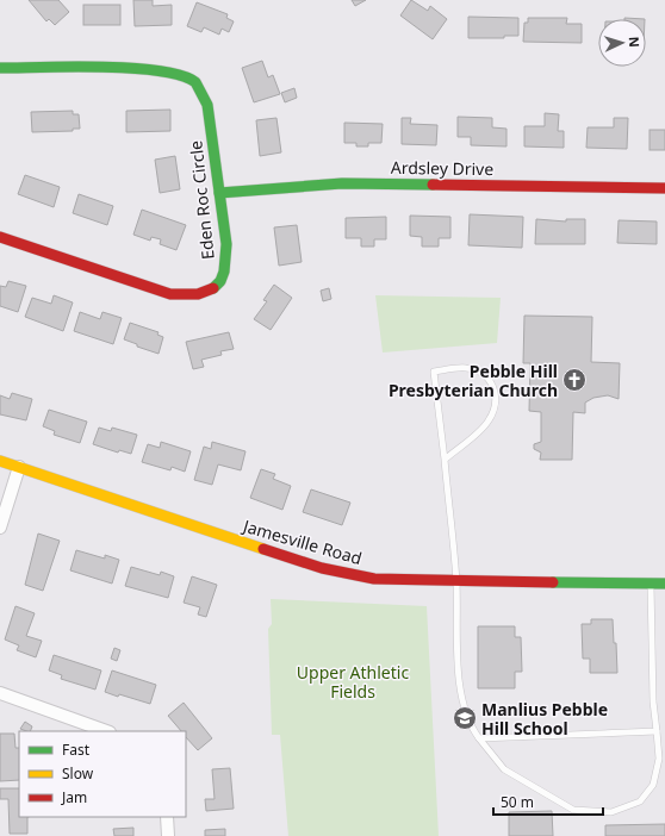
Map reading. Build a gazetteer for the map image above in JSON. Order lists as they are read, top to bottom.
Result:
{
  "streets": {
    "street": ["Ardsley Drive", "Eden Roc Circle", "Jamesville Road"]
  },
  "crossings": [
    ["Ardsley Drive", "Eden Roc Circle"]
  ],
  "parks": ["Upper Athletic Fields"],
  "places": {
    "church": ["Pebble Hill Presbyterian Church"],
    "school or university": ["Manlius Pebble Hill School"]
  },
  "legend": ["Fast", "Slow", "Jam"],
  "scale_bar": "50 m",
  "north": "right"
}
